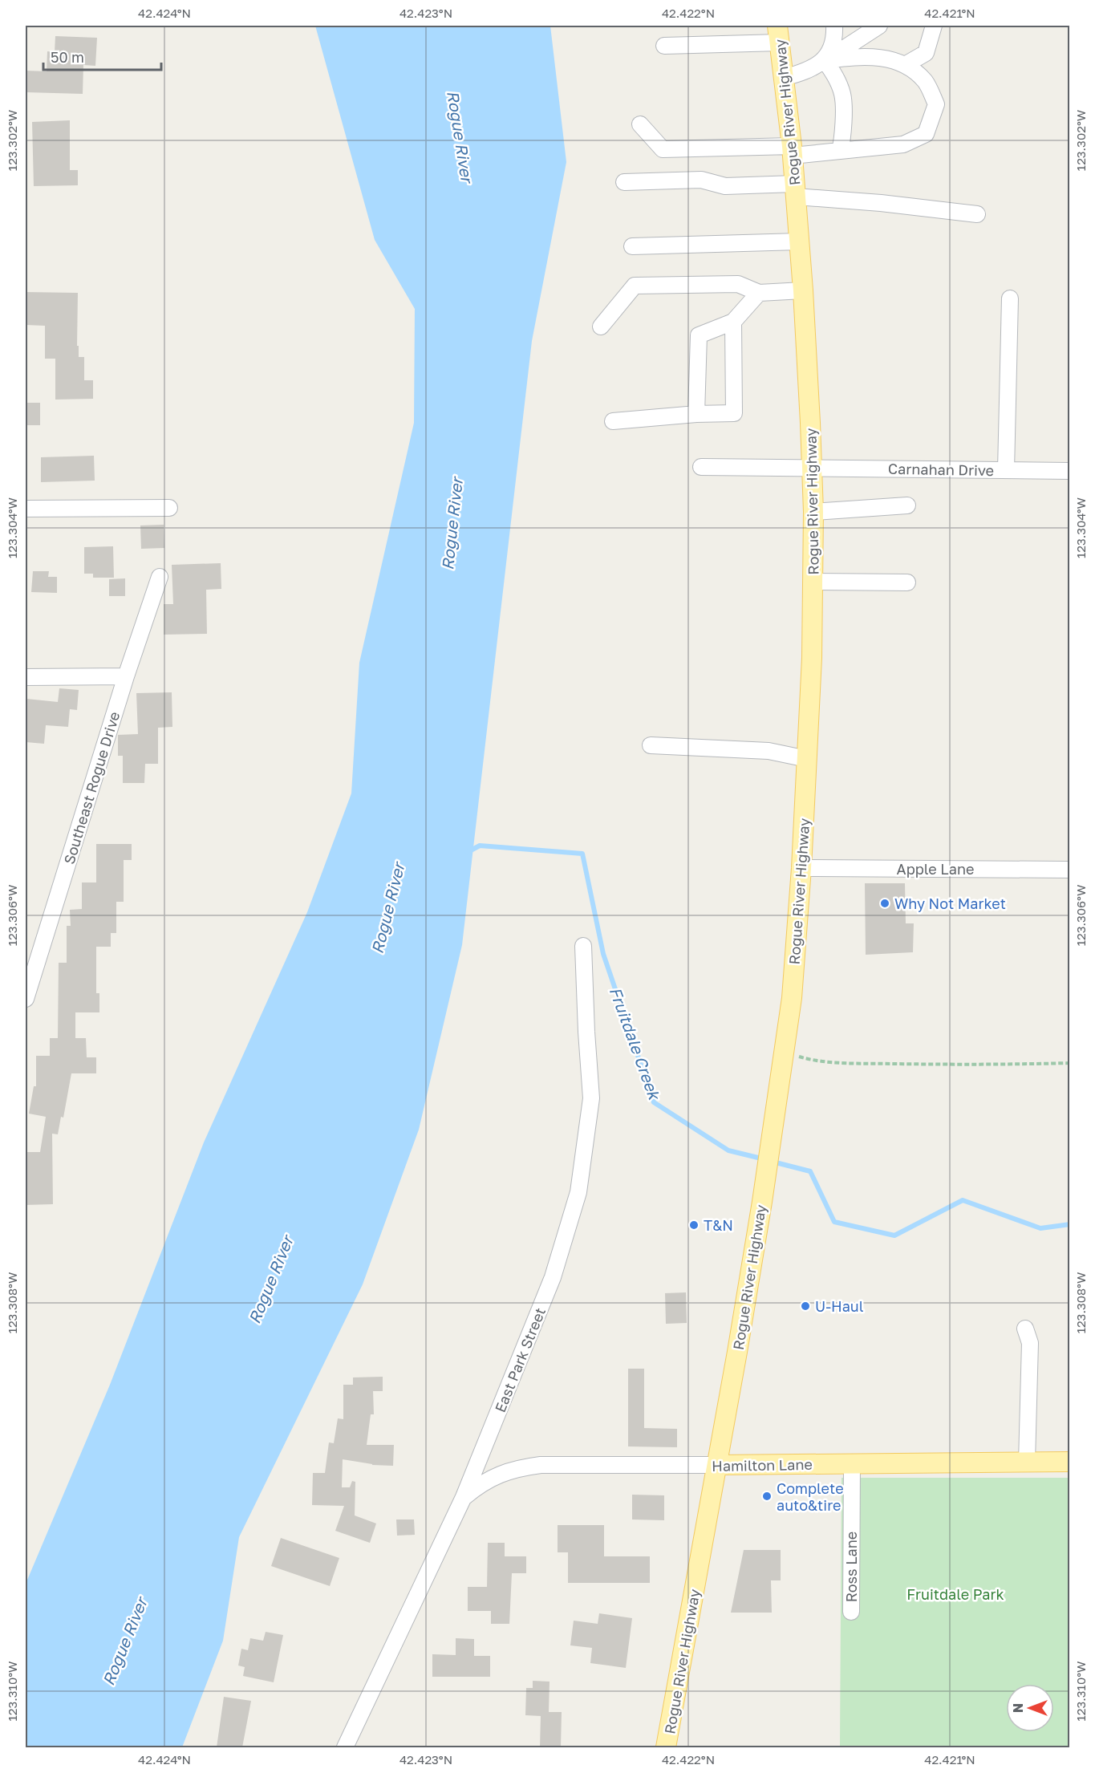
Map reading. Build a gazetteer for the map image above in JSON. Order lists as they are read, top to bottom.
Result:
{
  "streets": {
    "main road": ["Rogue River Highway", "Hamilton Lane"],
    "street": [
      "Carnahan Drive",
      "Southeast Rogue Drive",
      "Apple Lane",
      "East Park Street",
      "Ross Lane"
    ]
  },
  "crossings": [
    ["Rogue River Highway", "Carnahan Drive"],
    ["Rogue River Highway", "Apple Lane"],
    ["Rogue River Highway", "Hamilton Lane"],
    ["East Park Street", "Hamilton Lane"],
    ["Hamilton Lane", "Ross Lane"]
  ],
  "water": ["Rogue River", "Fruitdale Creek"],
  "parks": ["Fruitdale Park"],
  "places": [
    "Why Not Market",
    "T&N",
    "U-Haul",
    "Complete auto&tire"
  ],
  "scale_bar": "50 m",
  "north": "left",
  "coordinates": [
    "42.424°N",
    "42.423°N",
    "42.422°N",
    "42.421°N",
    "123.302°W",
    "123.304°W",
    "123.306°W",
    "123.308°W",
    "123.310°W"
  ]
}
